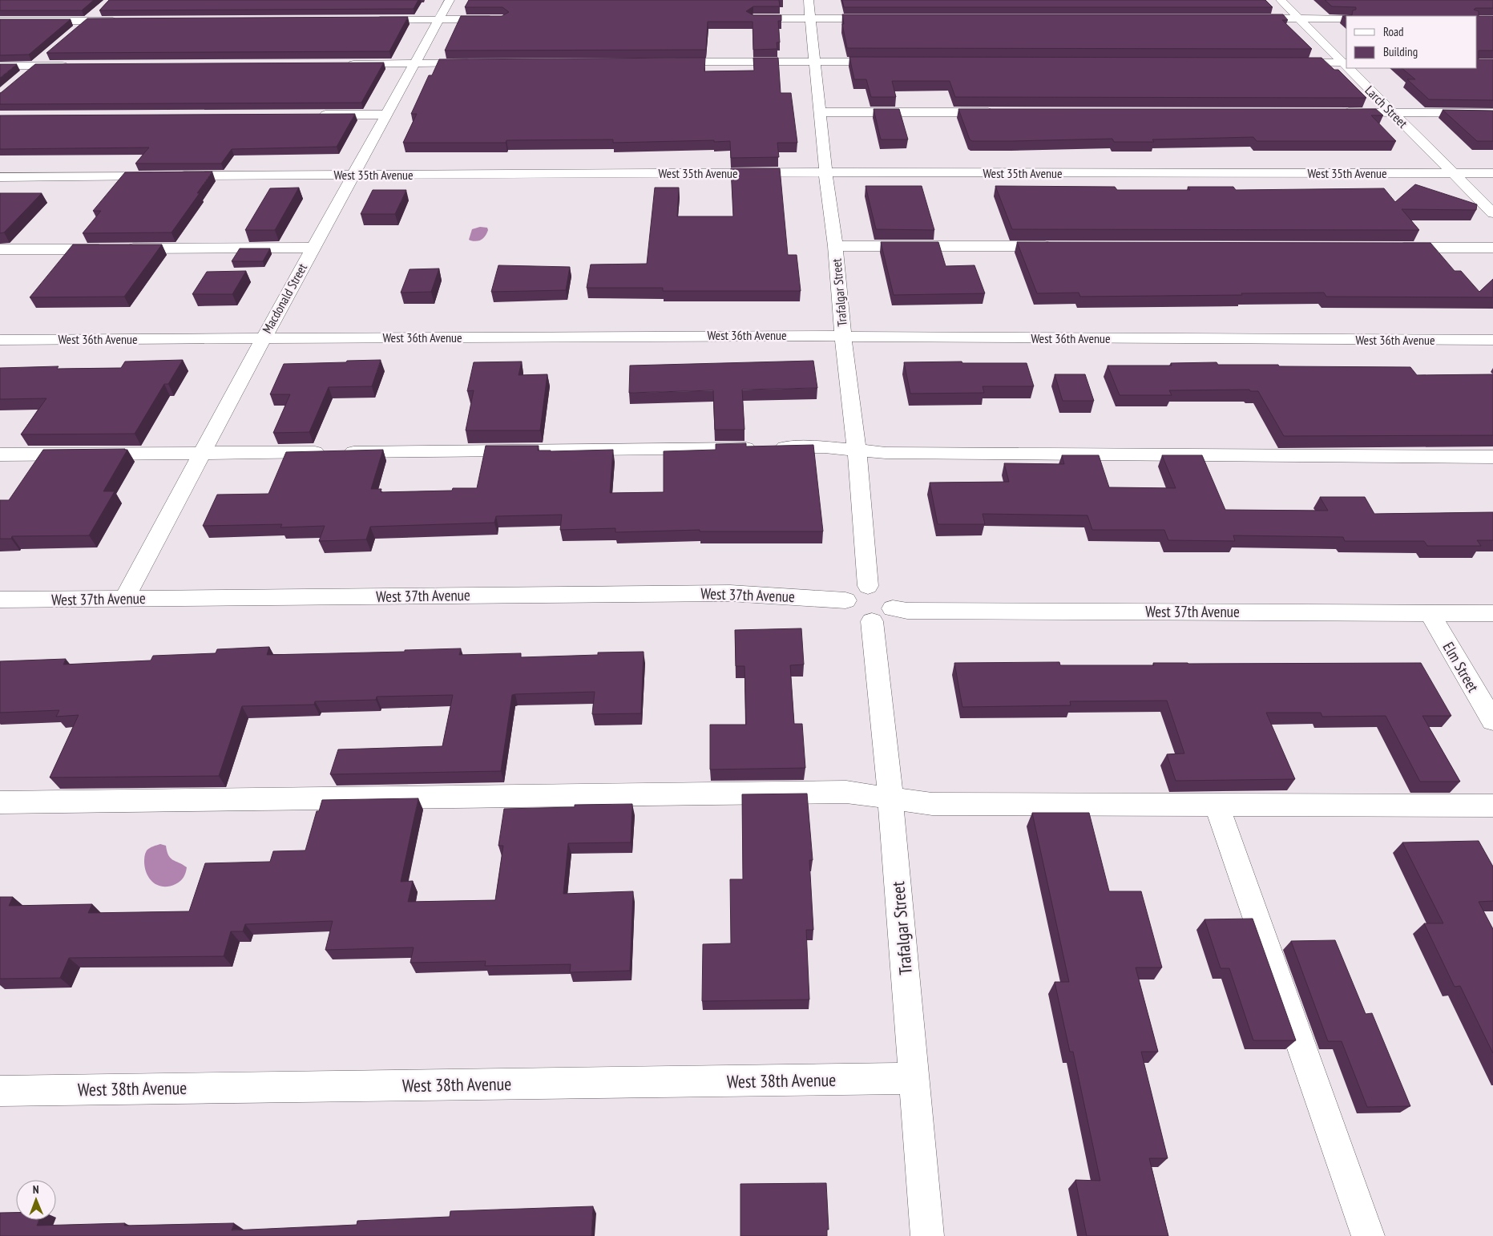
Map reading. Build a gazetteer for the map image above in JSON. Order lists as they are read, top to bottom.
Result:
{
  "streets": {
    "street": [
      "Larch Street",
      "West 35th Avenue",
      "Trafalgar Street",
      "Macdonald Street",
      "West 36th Avenue",
      "West 37th Avenue",
      "Elm Street",
      "West 38th Avenue"
    ]
  },
  "crossings": [
    ["Larch Street", "West 35th Avenue"],
    ["West 35th Avenue", "Trafalgar Street"],
    ["West 35th Avenue", "Macdonald Street"],
    ["Trafalgar Street", "West 36th Avenue"],
    ["Trafalgar Street", "West 37th Avenue"],
    ["Trafalgar Street", "West 38th Avenue"],
    ["Macdonald Street", "West 36th Avenue"],
    ["Macdonald Street", "West 37th Avenue"],
    ["West 37th Avenue", "Elm Street"]
  ],
  "legend": ["Road", "Building"],
  "north": "top"
}
